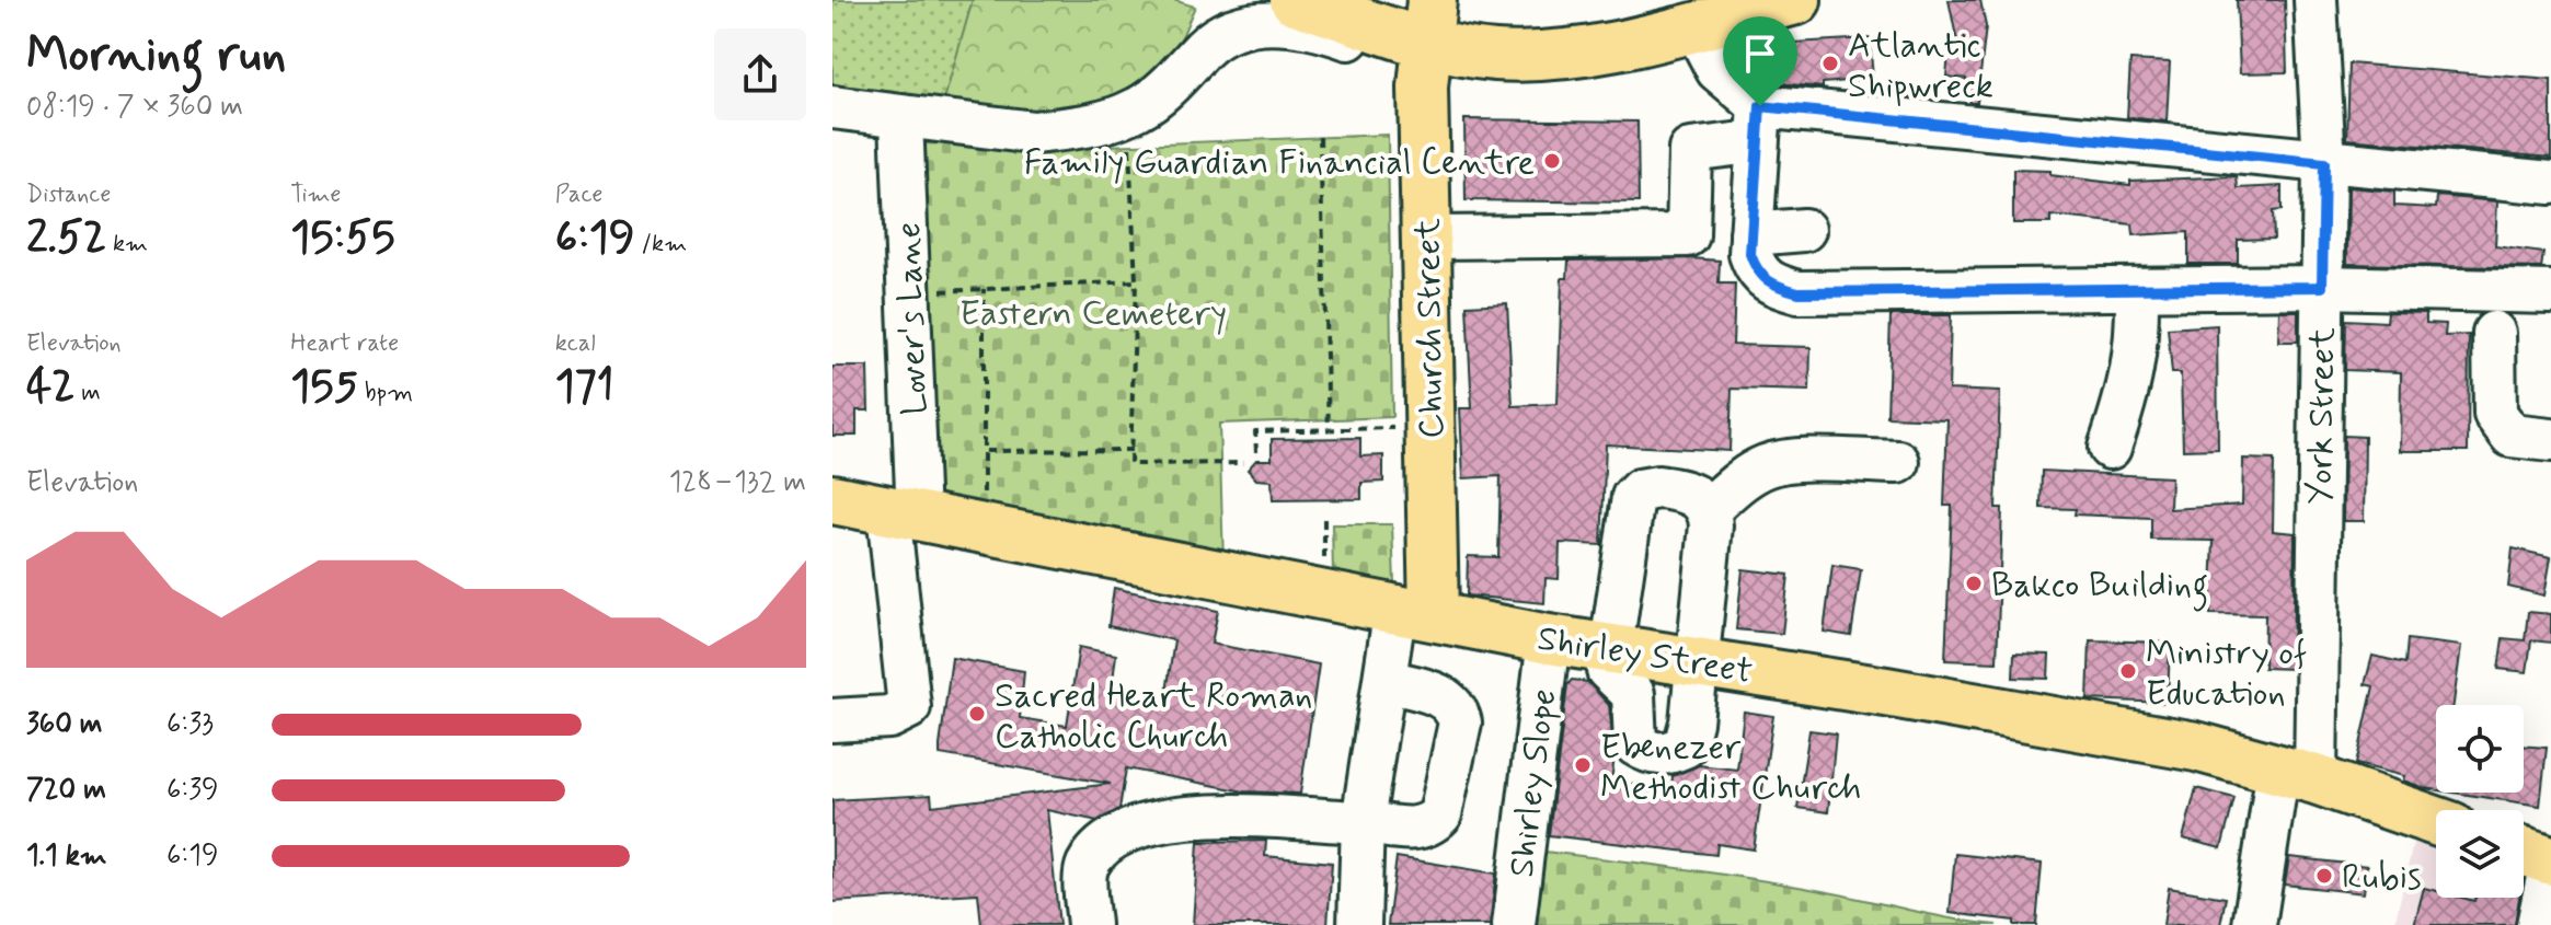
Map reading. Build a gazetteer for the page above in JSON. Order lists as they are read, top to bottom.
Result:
{
  "streets": {
    "main road": ["Church Street", "Shirley Street"],
    "street": ["Lover's Lane", "York Street", "Shirley Slope"]
  },
  "crossings": [
    ["Lover's Lane", "Shirley Street"],
    ["Church Street", "Shirley Street"],
    ["York Street", "Shirley Street"],
    ["Shirley Street", "Shirley Slope"]
  ],
  "parks": ["Eastern Cemetery"],
  "places": [
    "Atlantic Shipwreck",
    "Family Guardian Financial Centre",
    "Bakco Building",
    "Ministry of Education",
    "Sacred Heart Roman Catholic Church",
    "Ebenezer Methodist Church",
    "Rubis"
  ],
  "page": {
    "heading": ["Morning run", "08:19 · 7 × 360 m"],
    "stats": [
      ["Distance", "2.52 km"],
      ["Time", "15:55"],
      ["Pace", "6:19 /km"],
      ["Elevation", "42 m"],
      ["Heart rate", "155 bpm"],
      ["kcal", "171"]
    ],
    "chart": ["Elevation", "128–132 m"],
    "list": [
      {
        "name": "360 m",
        "note": "6:33"
      },
      {
        "name": "720 m",
        "note": "6:39"
      },
      {
        "name": "1.1 km",
        "note": "6:19"
      }
    ]
  }
}
